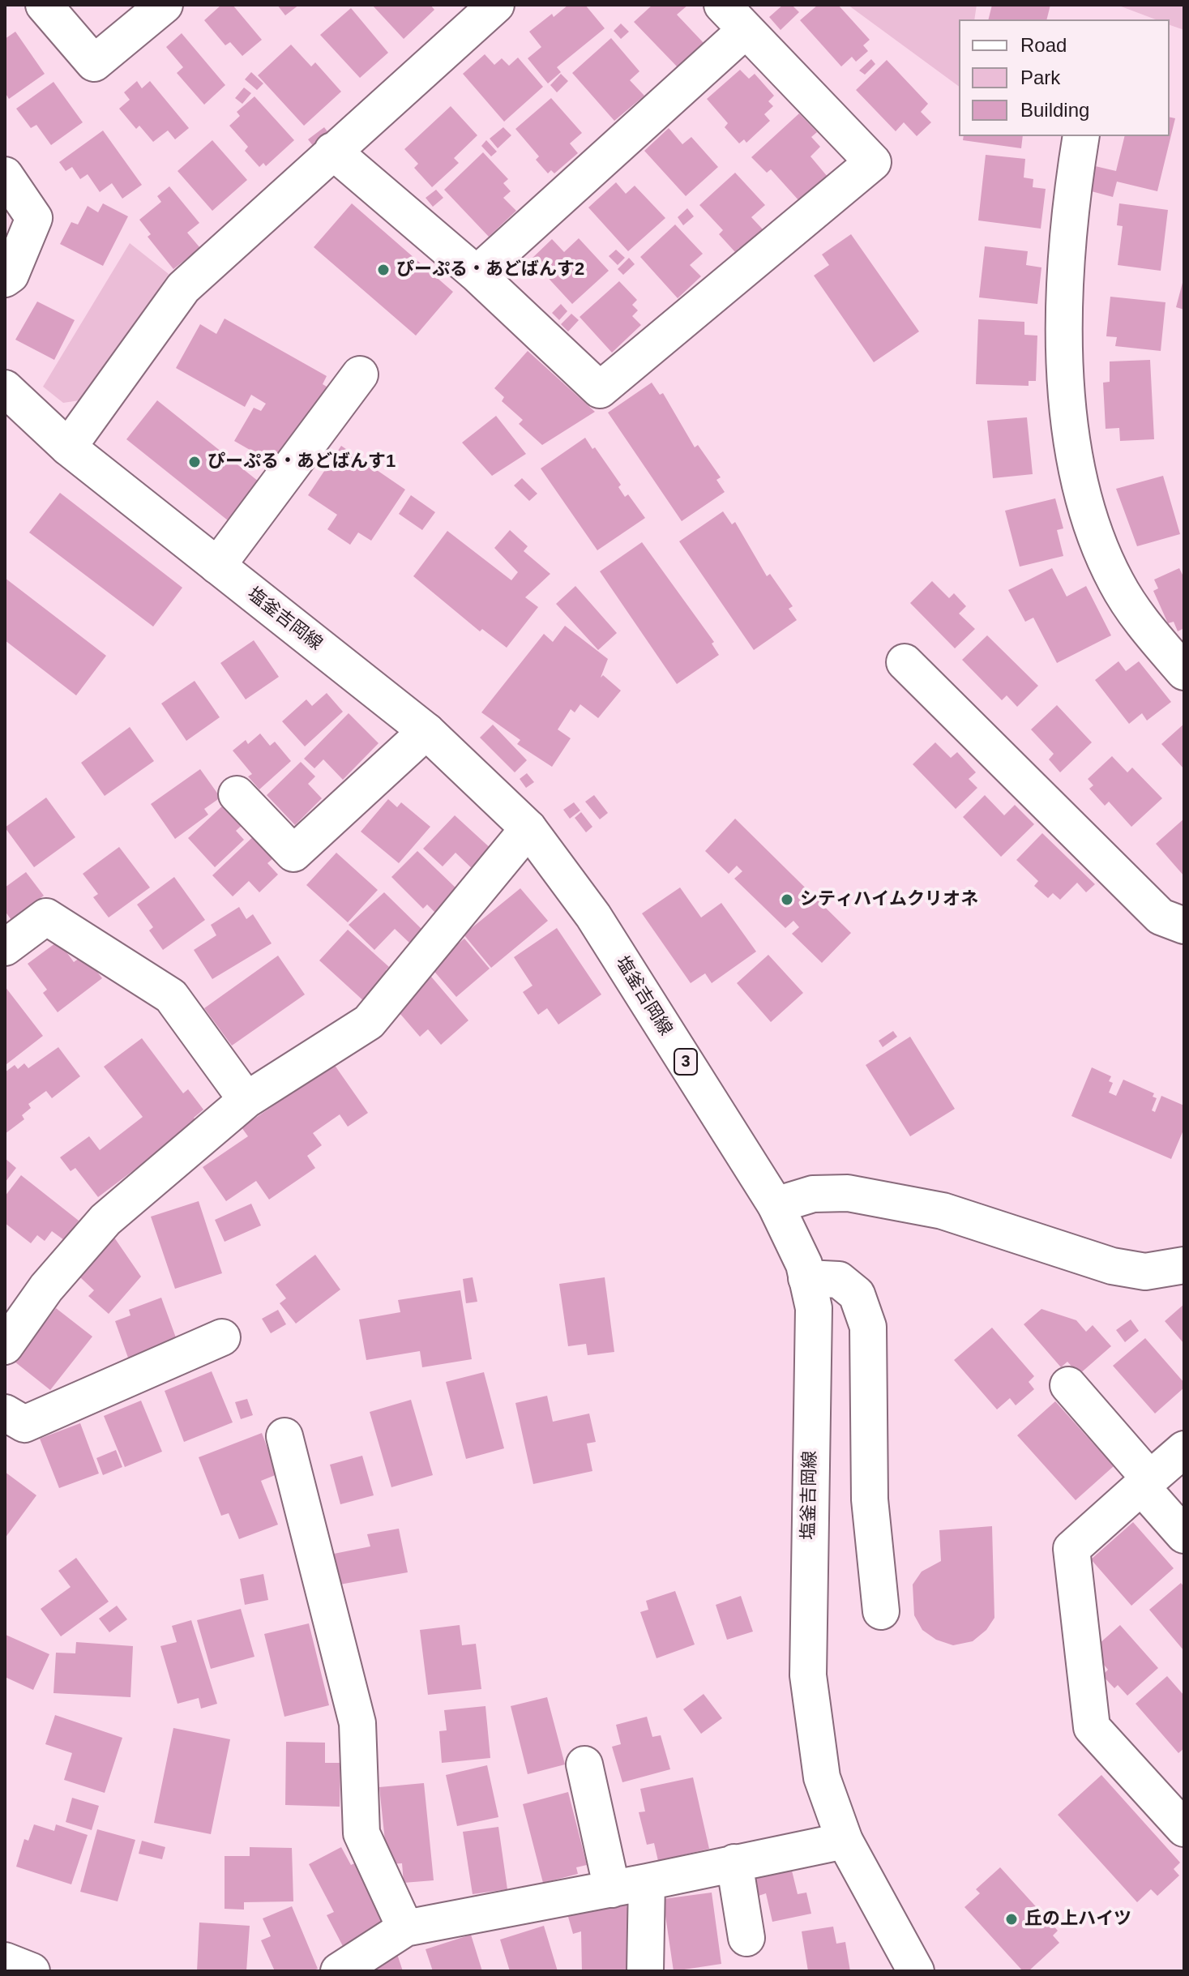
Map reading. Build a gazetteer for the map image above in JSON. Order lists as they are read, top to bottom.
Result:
{
  "streets": {
    "street": ["塩釜吉岡線", "3"]
  },
  "places": [
    "ぴーぷる・あどばんす2",
    "ぴーぷる・あどばんす1",
    "シティハイムクリオネ",
    "丘の上ハイツ"
  ],
  "legend": ["Road", "Park", "Building"]
}
